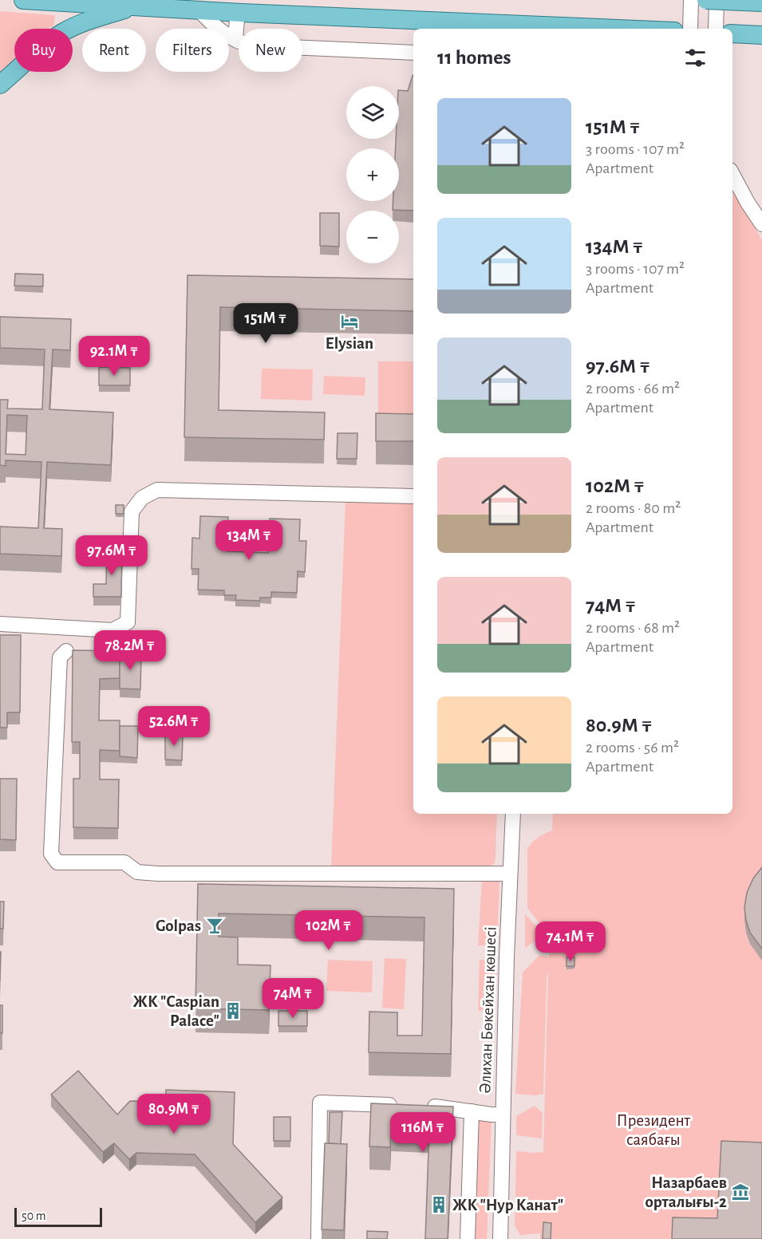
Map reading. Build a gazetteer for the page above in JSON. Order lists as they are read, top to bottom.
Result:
{
  "streets": {
    "street": ["Әлихан Бөкейхан көшесі"]
  },
  "parks": ["Президент саябағы"],
  "places": {
    "hotel": ["Elysian"],
    "bar": ["Golpas"],
    "building": ["ЖК \"Caspian Palace\"", "ЖК \"Нур Канат\""],
    "museum": ["Назарбаев орталығы-2"]
  },
  "scale_bar": "50 m",
  "page": {
    "chip": [
      "Buy",
      "Rent",
      "Filters",
      "New"
    ],
    "heading": "11 homes",
    "map_buttons": ["+", "−"],
    "list": [
      {
        "name": "151M ₸",
        "note": "3 rooms · 107 m² · Apartment"
      },
      {
        "name": "134M ₸",
        "note": "3 rooms · 107 m² · Apartment"
      },
      {
        "name": "97.6M ₸",
        "note": "2 rooms · 66 m² · Apartment"
      },
      {
        "name": "102M ₸",
        "note": "2 rooms · 80 m² · Apartment"
      },
      {
        "name": "74M ₸",
        "note": "2 rooms · 68 m² · Apartment"
      },
      {
        "name": "80.9M ₸",
        "note": "2 rooms · 56 m² · Apartment"
      }
    ],
    "price": [
      "151M ₸",
      "92.1M ₸",
      "134M ₸",
      "97.6M ₸",
      "78.2M ₸",
      "52.6M ₸",
      "102M ₸",
      "74.1M ₸",
      "74M ₸",
      "80.9M ₸",
      "116M ₸"
    ],
    "scale": "50 m"
  }
}
